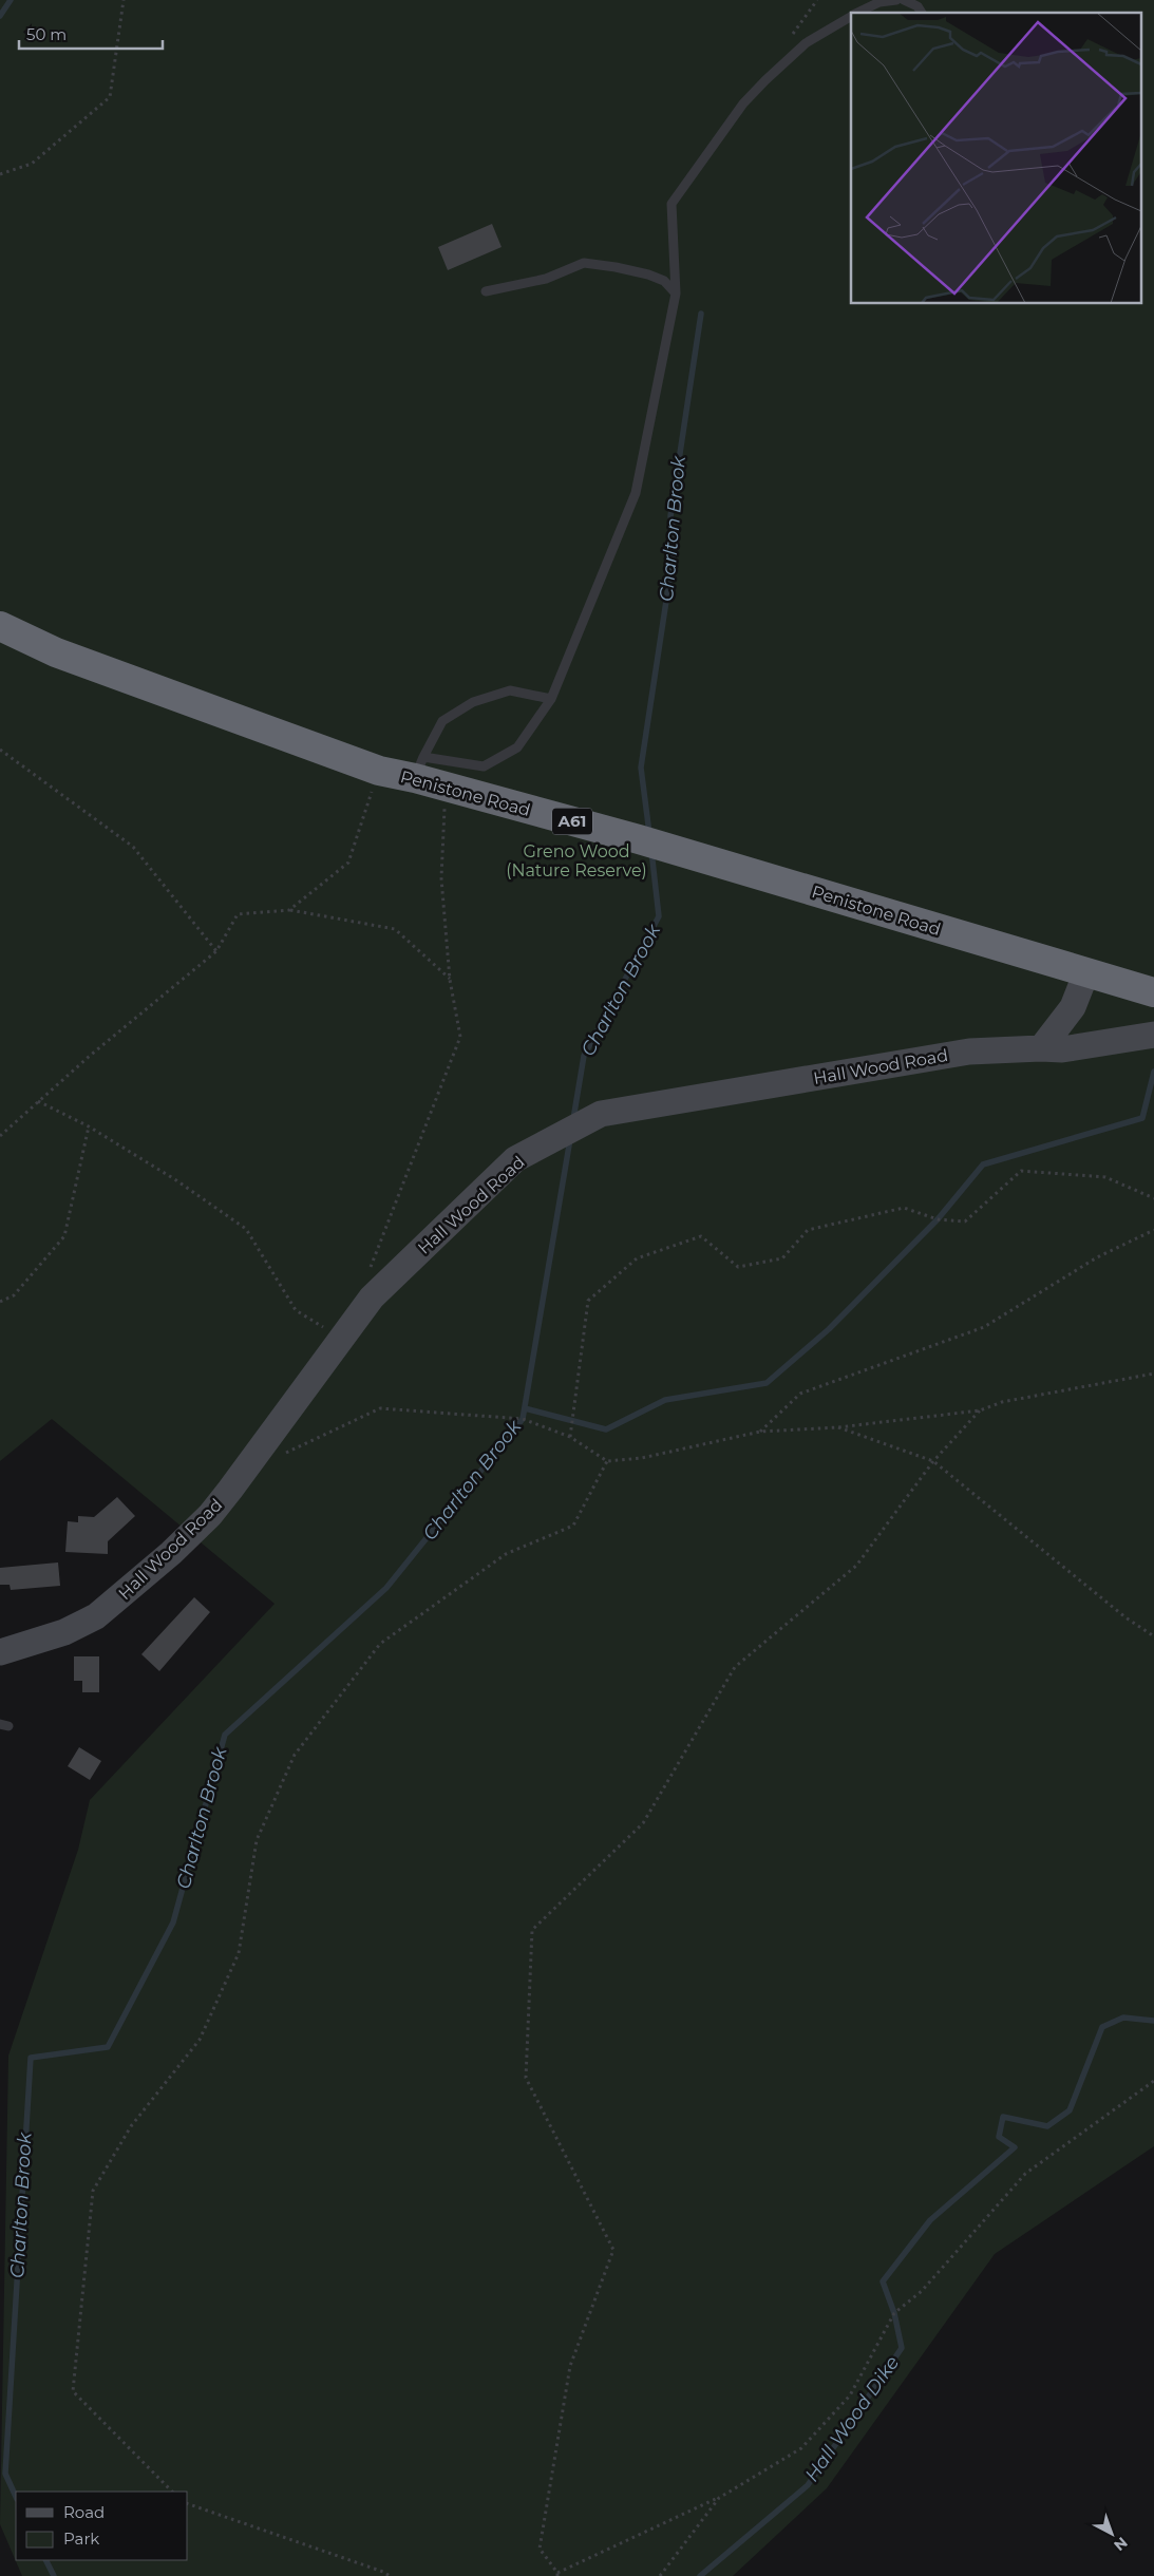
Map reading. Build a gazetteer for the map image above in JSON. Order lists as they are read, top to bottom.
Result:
{
  "streets": {
    "highway": ["Penistone Road", "A61"],
    "main road": ["Hall Wood Road"]
  },
  "water": ["Charlton Brook", "Hall Wood Dike"],
  "parks": ["Greno Wood (Nature Reserve)"],
  "legend": ["Road", "Park"],
  "scale_bar": "50 m",
  "north": "bottom right"
}
